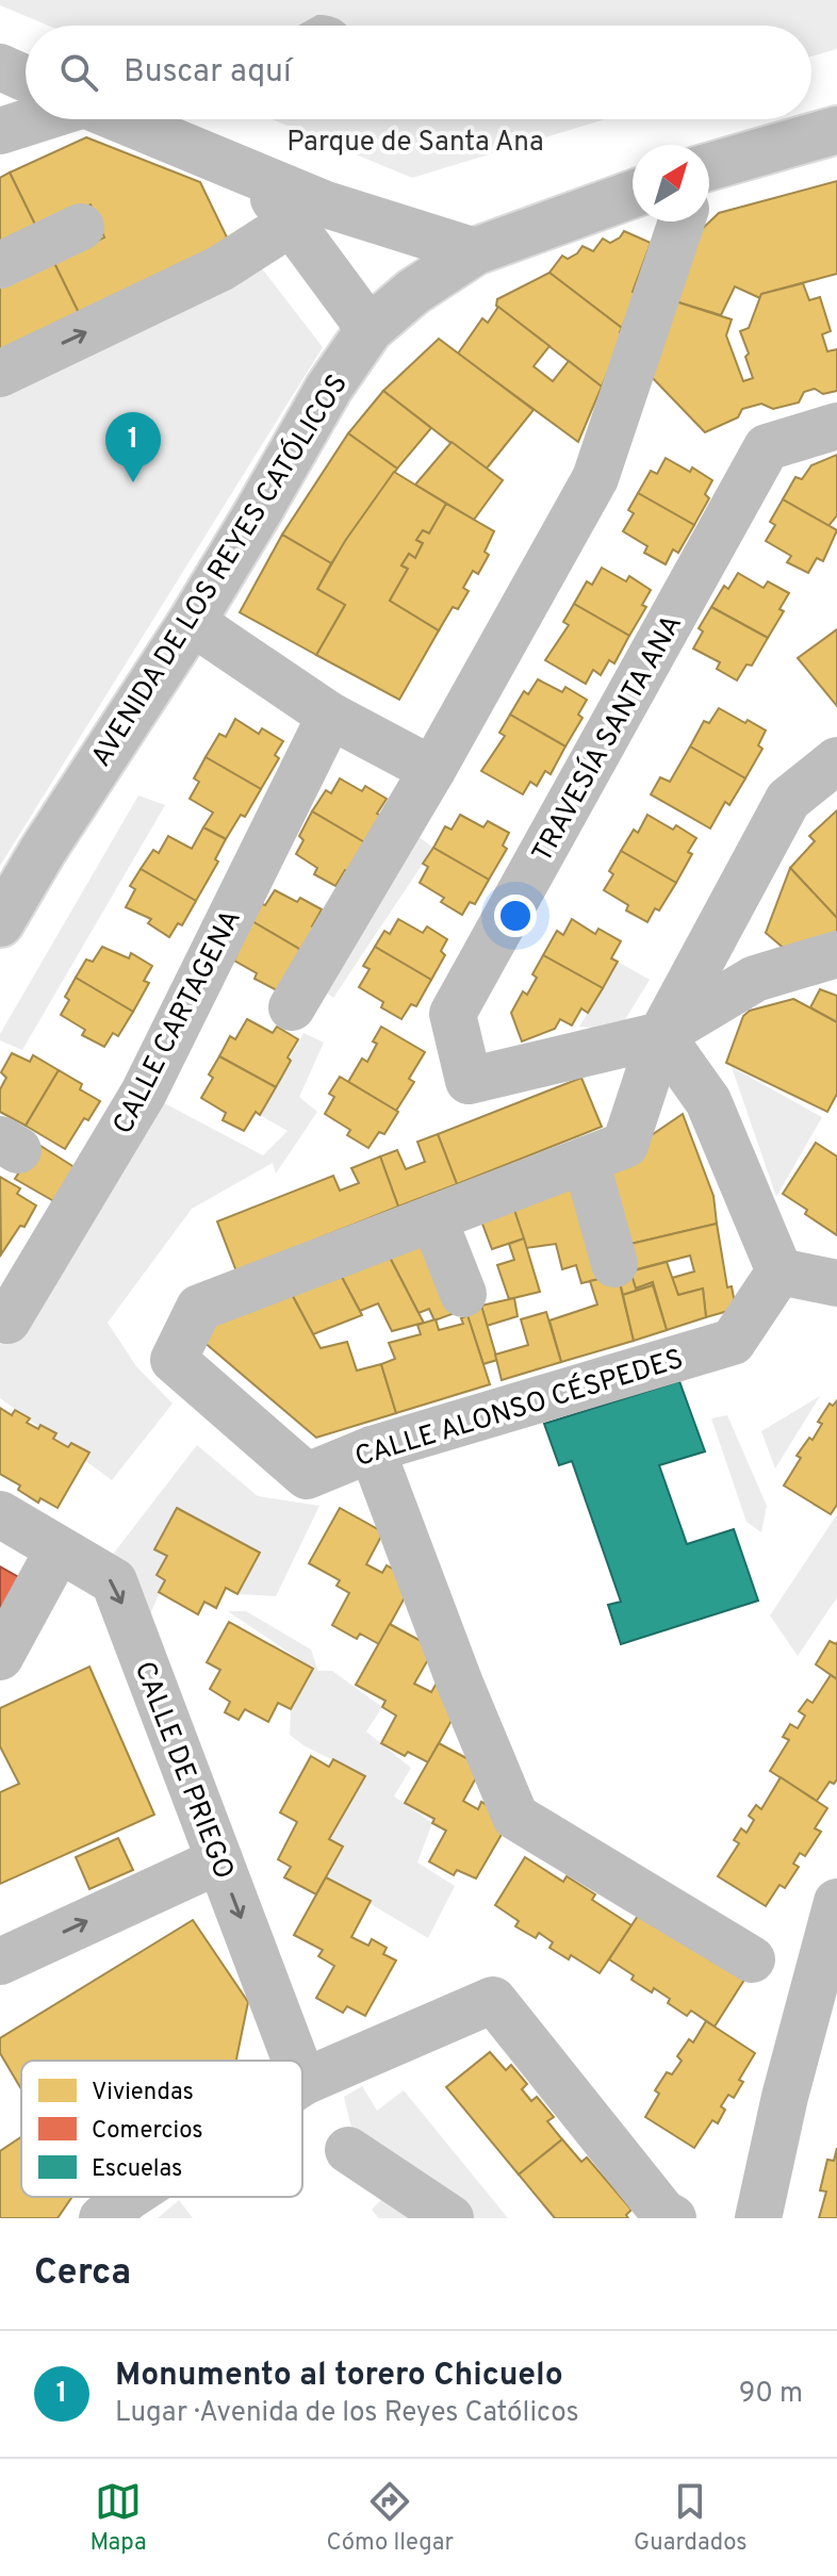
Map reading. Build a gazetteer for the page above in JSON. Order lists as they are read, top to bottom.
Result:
{
  "streets": {
    "street": [
      "AVENIDA DE LOS REYES CATÓLICOS",
      "TRAVESÍA SANTA ANA",
      "CALLE CARTAGENA",
      "CALLE ALONSO CÉSPEDES",
      "CALLE DE PRIEGO"
    ]
  },
  "parks": ["Parque de Santa Ana"],
  "legend": ["Viviendas", "Comercios", "Escuelas"],
  "north": "top right",
  "page": {
    "search": "Buscar aquí",
    "pins": "1",
    "heading": "Cerca",
    "list": [
      {
        "mark": "1",
        "name": "Monumento al torero Chicuelo",
        "note": "Lugar · Avenida de los Reyes Católicos",
        "value": "90 m"
      }
    ],
    "nav": ["Mapa", "Cómo llegar", "Guardados"]
  }
}
